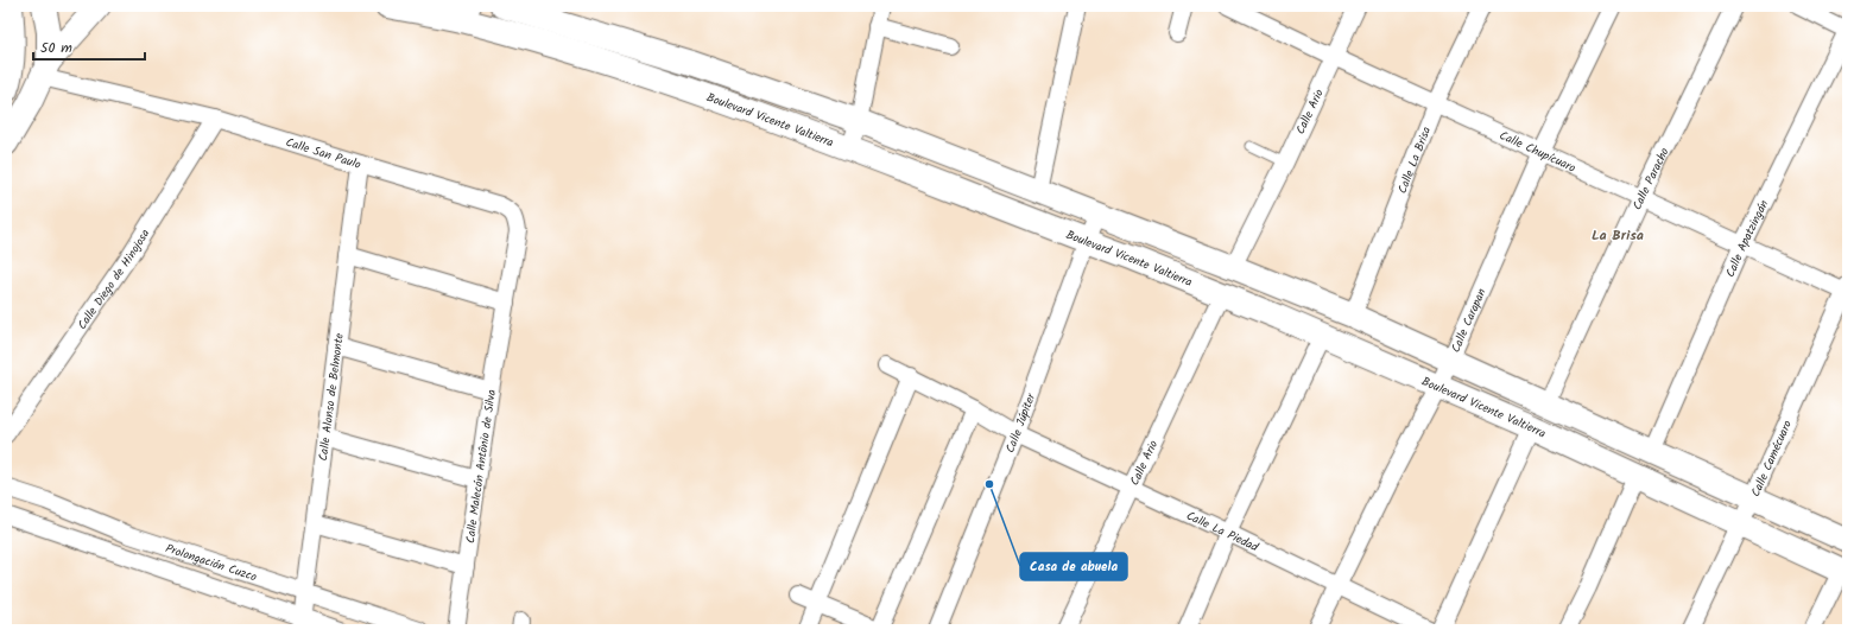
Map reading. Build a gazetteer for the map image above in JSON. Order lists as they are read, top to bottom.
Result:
{
  "streets": {
    "main road": ["Boulevard Vicente Valtierra"],
    "street": [
      "Calle Ario",
      "Calle Chupícuaro",
      "Calle San Paulo",
      "Calle La Brisa",
      "Calle Paracho",
      "Calle Apatzingán",
      "Calle Diego de Hinojosa",
      "Calle Carapan",
      "Calle Alonso de Belmonte",
      "Calle Júpiter",
      "Calle Camécuaro",
      "Calle Malecón Antônio de Silva",
      "Calle La Piedad",
      "Prolongación Cuzco"
    ]
  },
  "crossings": [
    ["Calle Ario", "Boulevard Vicente Valtierra"],
    ["Calle Ario", "Calle Chupícuaro"],
    ["Calle Ario", "Calle La Piedad"],
    ["Boulevard Vicente Valtierra", "Calle Carapan"],
    ["Boulevard Vicente Valtierra", "Calle Júpiter"],
    ["Boulevard Vicente Valtierra", "Calle Camécuaro"],
    ["Calle Chupícuaro", "Calle La Brisa"],
    ["Calle Chupícuaro", "Calle Paracho"],
    ["Calle Chupícuaro", "Calle Apatzingán"],
    ["Calle Chupícuaro", "Calle Carapan"],
    ["Calle Chupícuaro", "Calle Camécuaro"],
    ["Calle San Paulo", "Calle Diego de Hinojosa"],
    ["Calle San Paulo", "Calle Alonso de Belmonte"],
    ["Calle San Paulo", "Calle Malecón Antônio de Silva"],
    ["Calle Carapan", "Calle La Piedad"],
    ["Calle Alonso de Belmonte", "Prolongación Cuzco"],
    ["Calle Júpiter", "Calle La Piedad"]
  ],
  "districts": ["La Brisa"],
  "places": ["Casa de abuela"],
  "scale_bar": "50 m"
}
